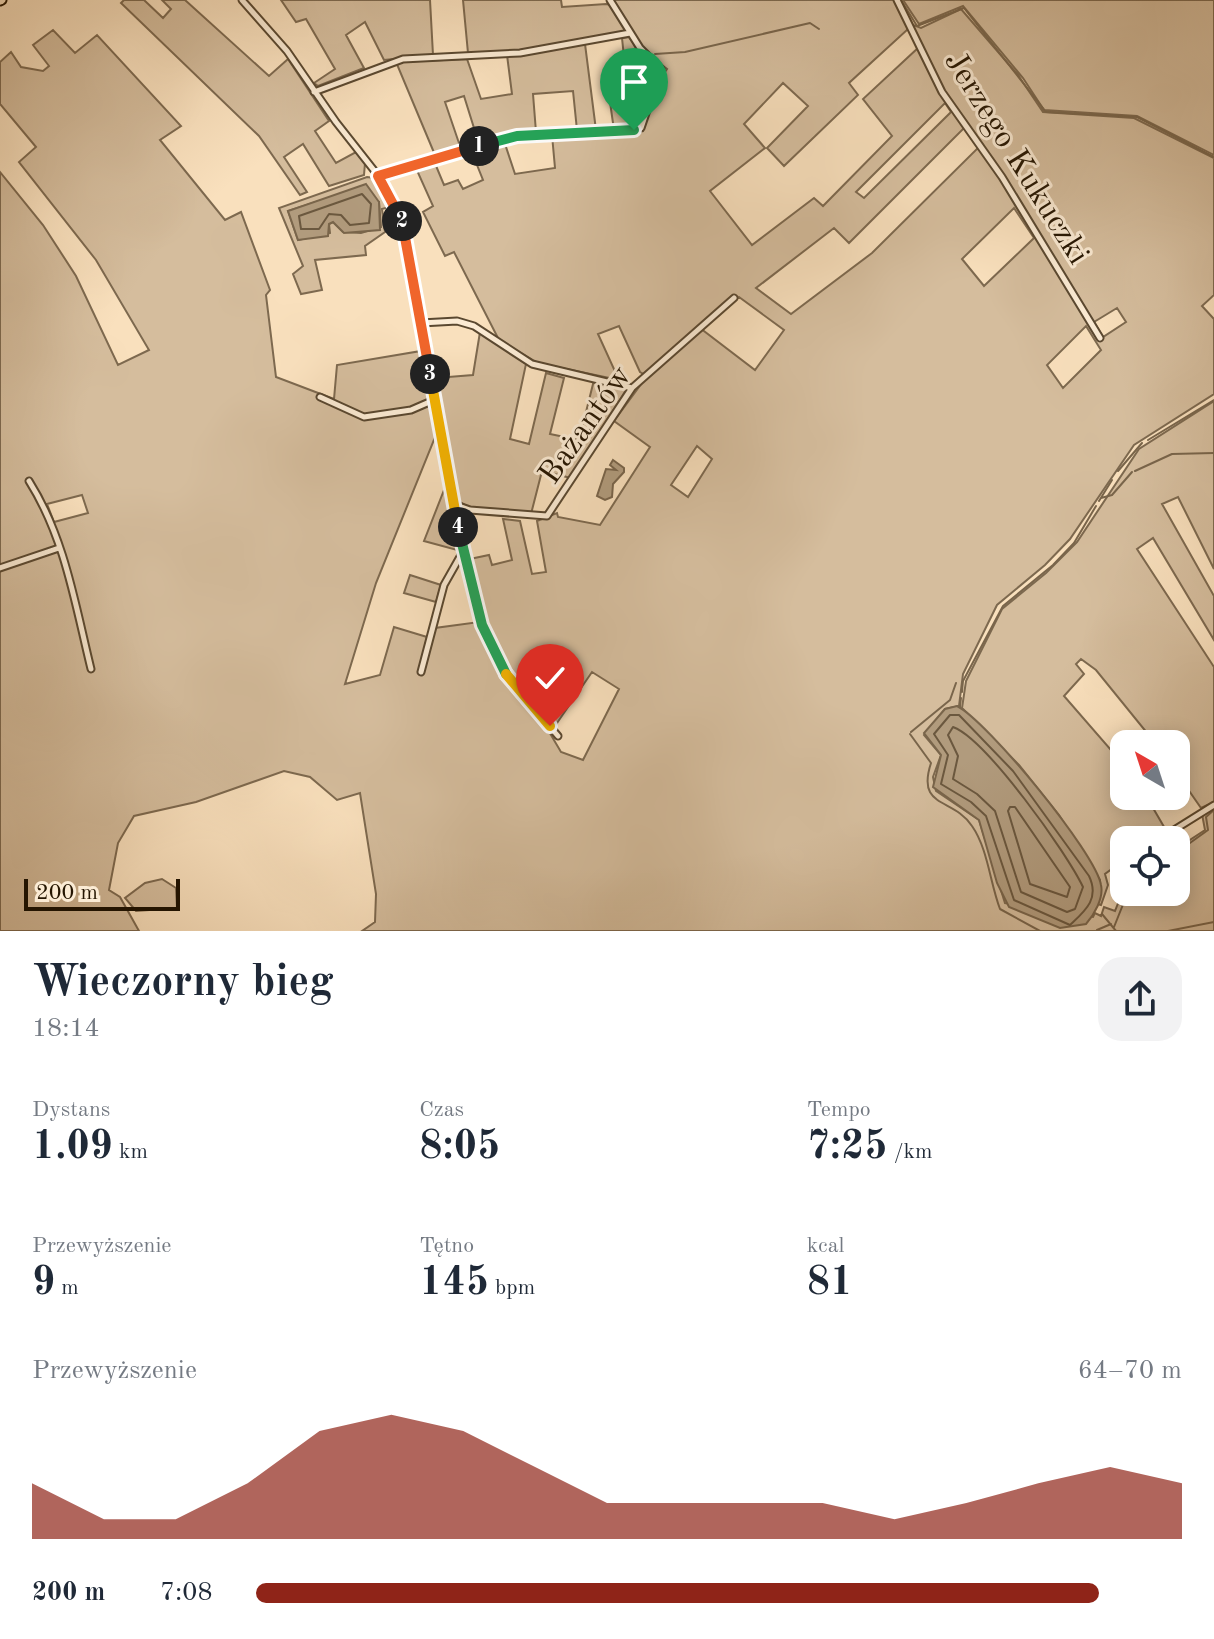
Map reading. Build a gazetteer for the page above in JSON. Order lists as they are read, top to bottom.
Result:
{
  "streets": {
    "street": ["Jerzego Kukuczki", "Bażantów"]
  },
  "scale_bar": "200 m",
  "north": "top left",
  "page": {
    "pins": [
      "1",
      "2",
      "3",
      "4"
    ],
    "scale": "200 m",
    "heading": ["Wieczorny bieg", "18:14"],
    "stats": [
      ["Dystans", "1.09 km"],
      ["Czas", "8:05"],
      ["Tempo", "7:25 /km"],
      ["Przewyższenie", "9 m"],
      ["Tętno", "145 bpm"],
      ["kcal", "81"]
    ],
    "chart": ["Przewyższenie", "64–70 m"],
    "list": [
      {
        "name": "200 m",
        "note": "7:08"
      }
    ]
  }
}
